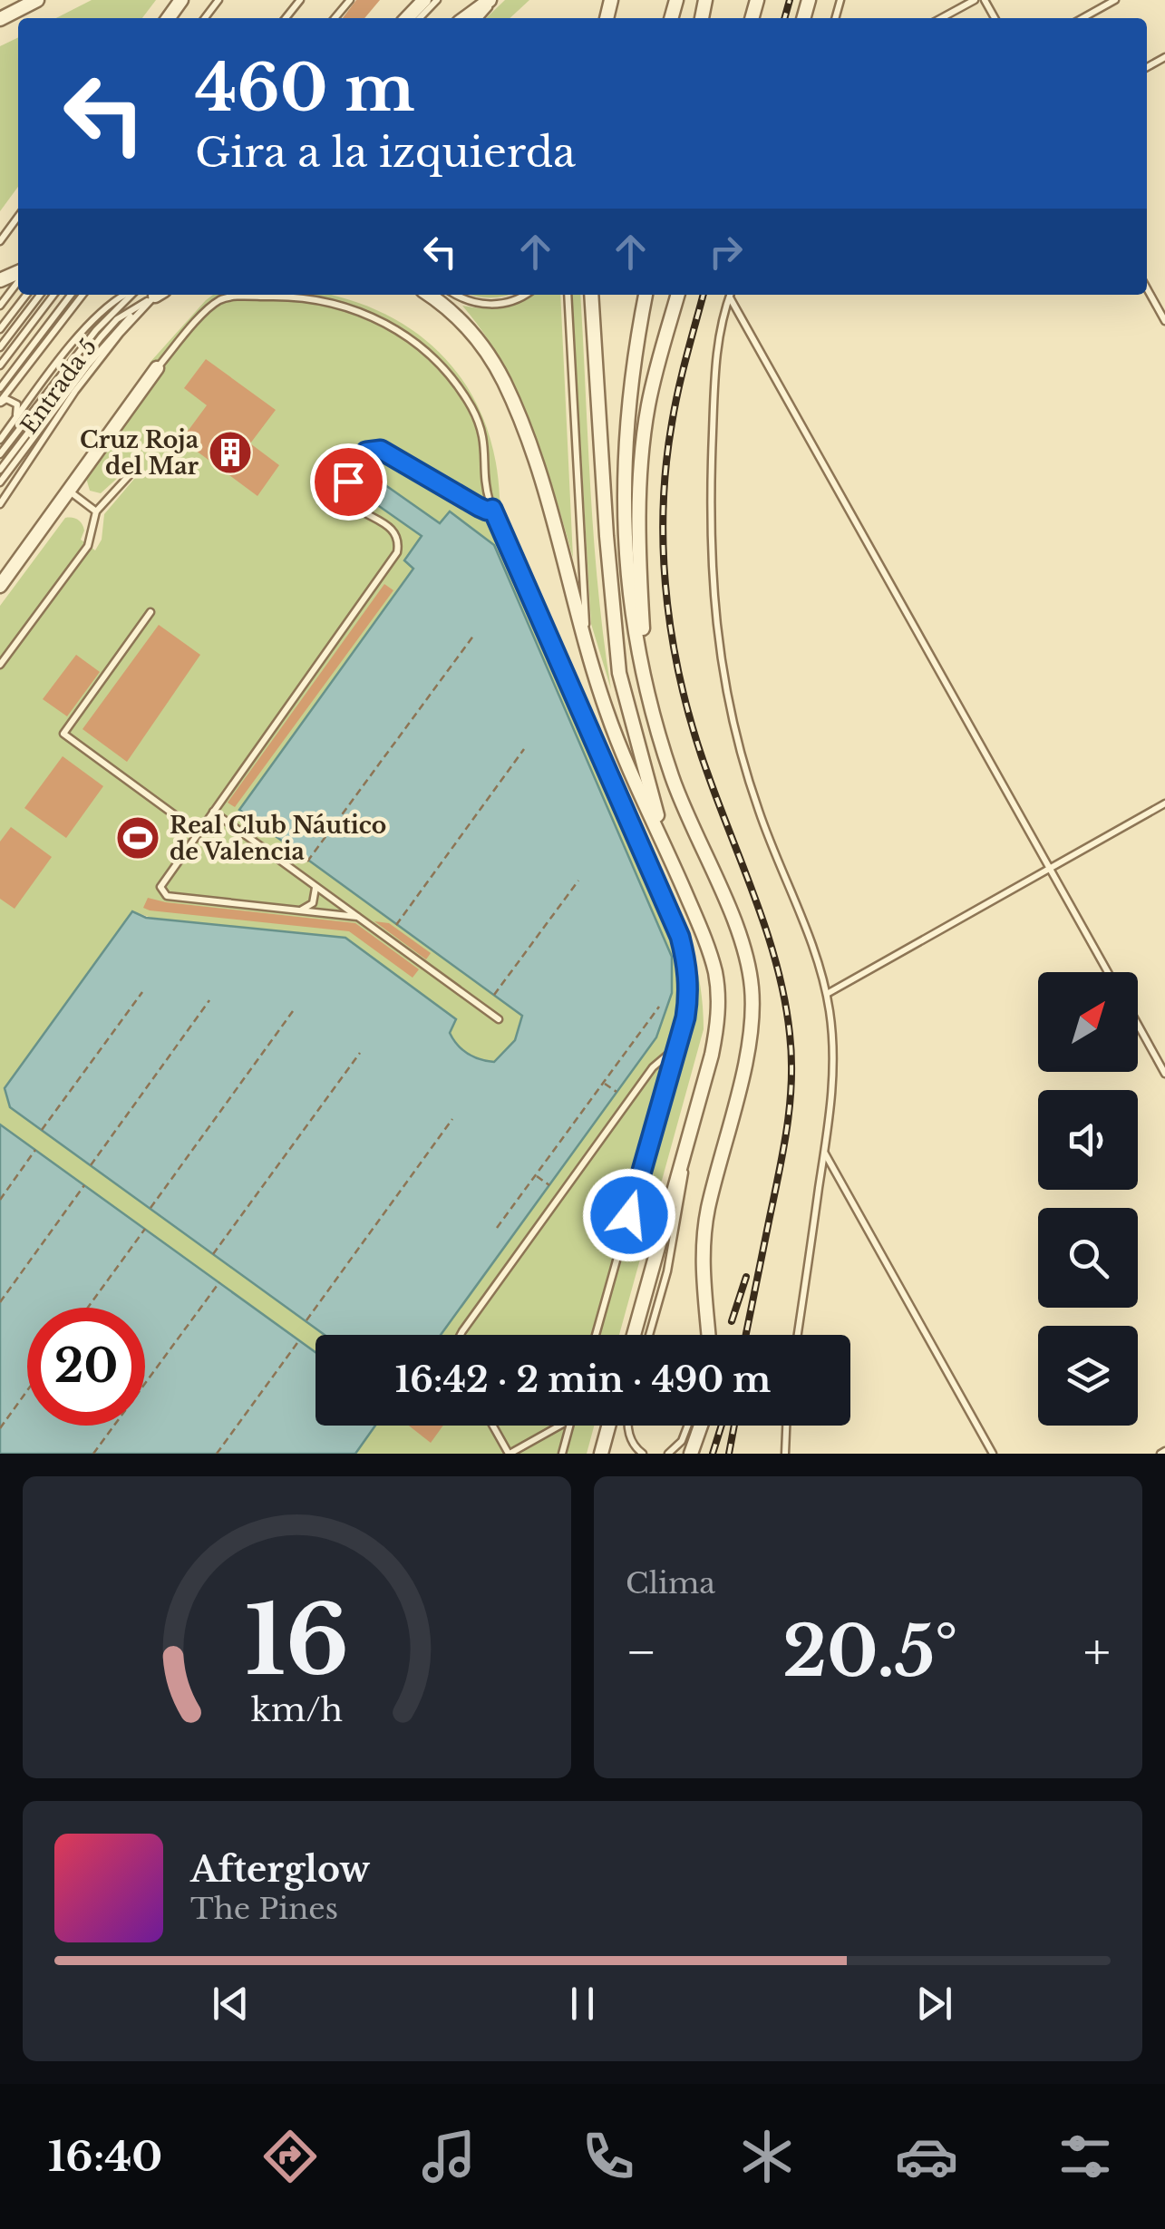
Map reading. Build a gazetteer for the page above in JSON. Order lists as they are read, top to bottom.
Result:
{
  "streets": {
    "lane": ["Entrada 5"]
  },
  "places": {
    "building": ["Cruz Roja del Mar"],
    "sports": ["Real Club Náutico de Valencia"]
  },
  "north": "top right",
  "page": {
    "turn": ["460 m", "Gira a la izquierda"],
    "limit": "20",
    "trip": "16:42 · 2 min · 490 m",
    "tile": "Clima",
    "heat": ["−", "20.5°", "+"],
    "song": ["Afterglow", "The Pines"],
    "tabs": "16:40",
    "gauge": ["16", "km/h"]
  }
}
